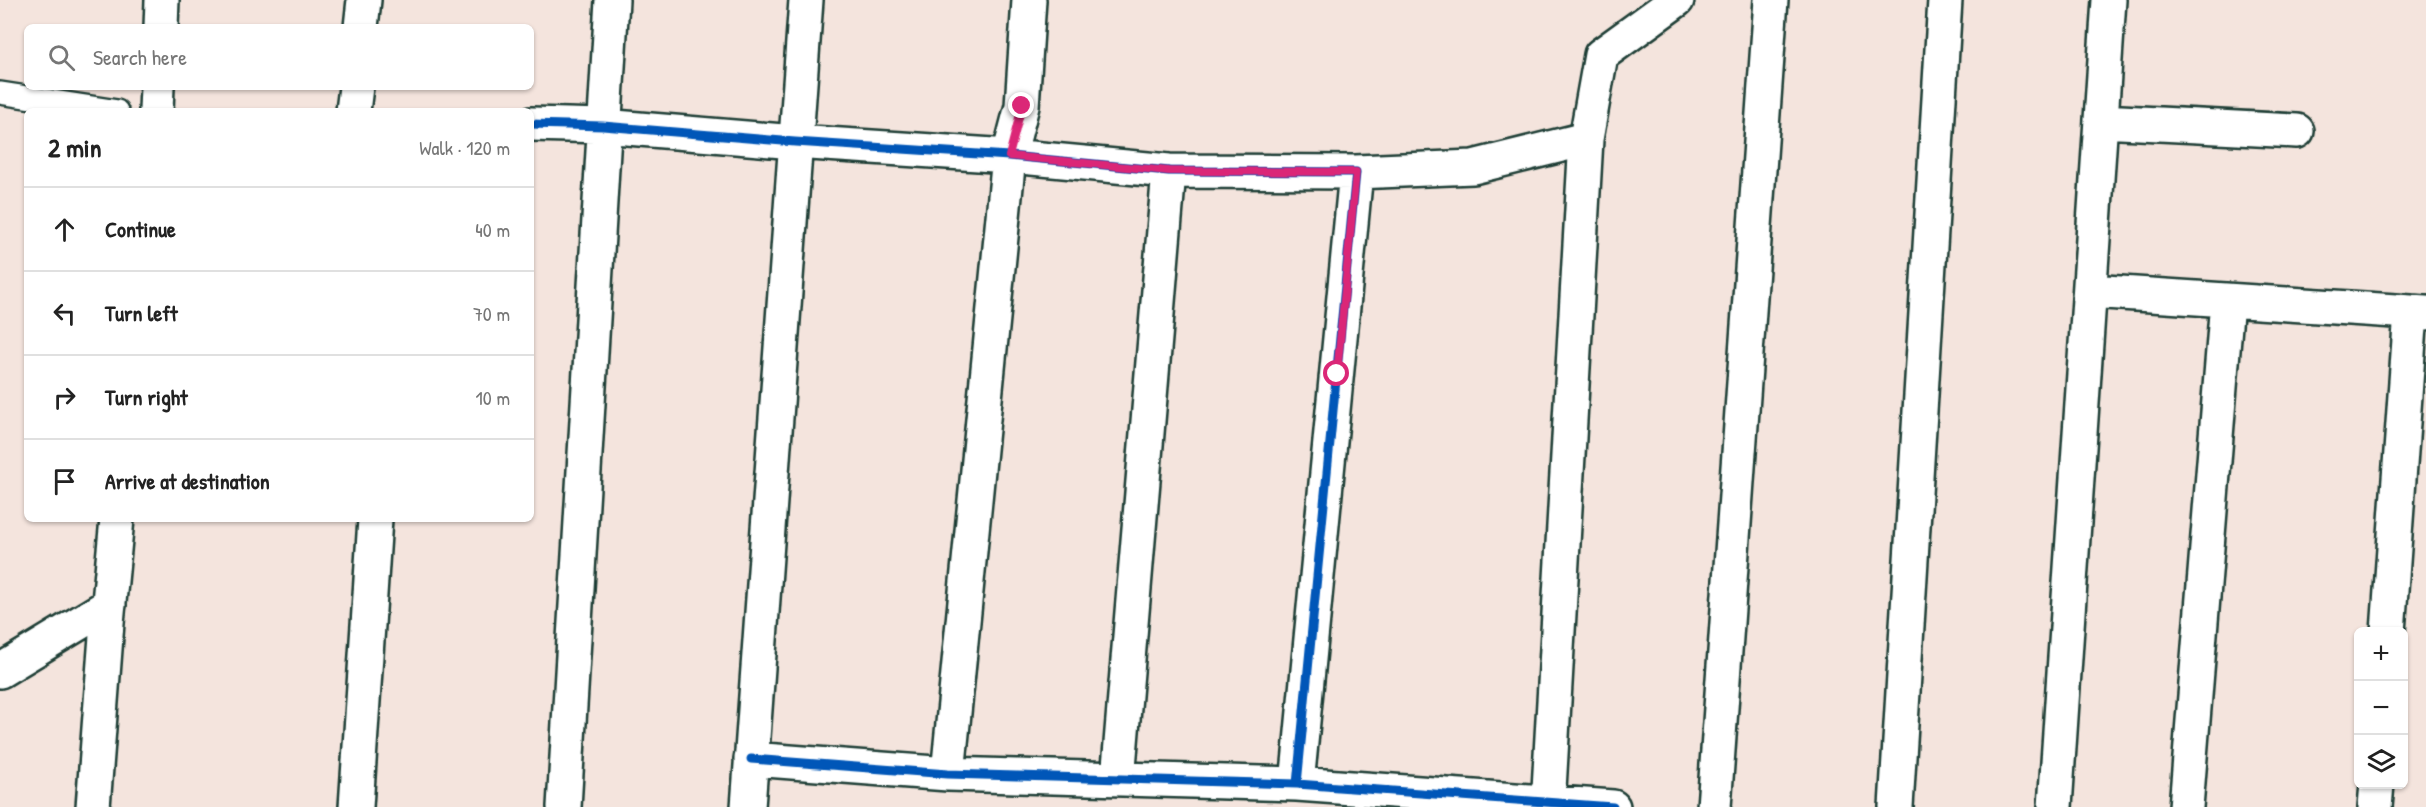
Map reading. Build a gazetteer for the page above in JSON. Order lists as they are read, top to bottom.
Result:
{
  "page": {
    "search": "Search here",
    "heading": ["2 min", "Walk · 120 m"],
    "list": [
      ["Continue", "40 m"],
      ["Turn left", "70 m"],
      ["Turn right", "10 m"],
      "Arrive at destination"
    ],
    "map_buttons": ["+", "−"]
  }
}
